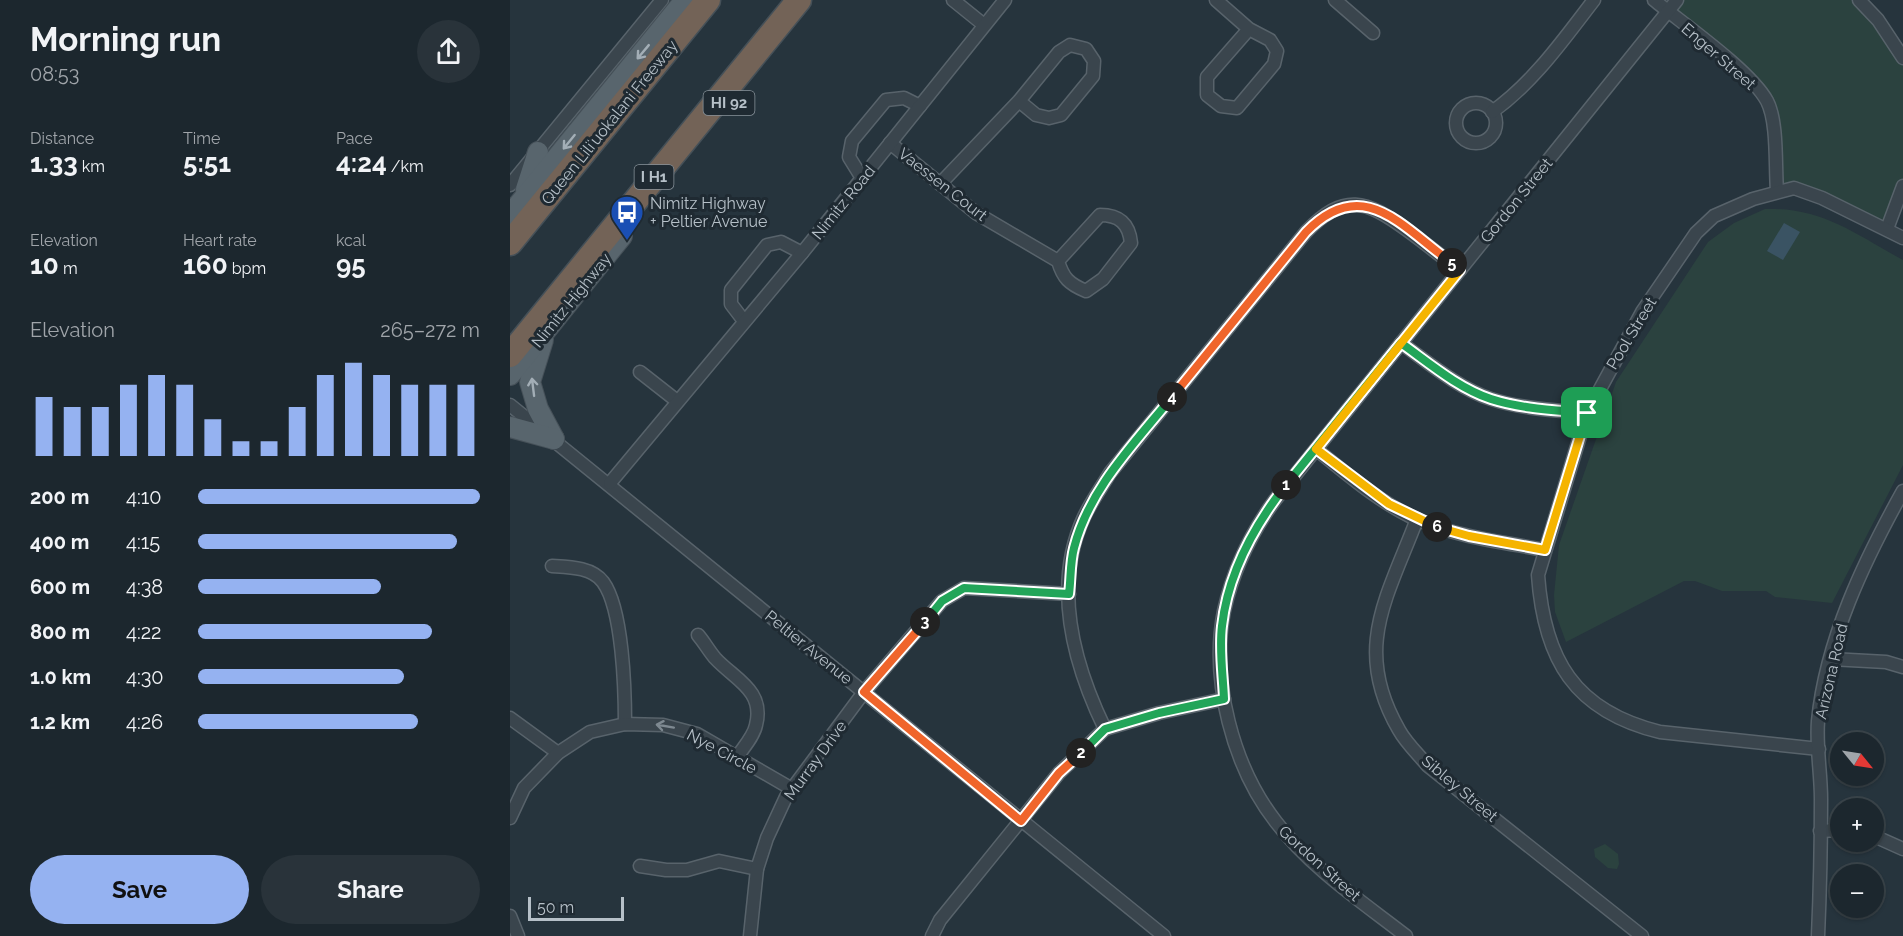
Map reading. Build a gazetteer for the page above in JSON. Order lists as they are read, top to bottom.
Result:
{
  "streets": {
    "highway": ["Queen Liliʻuokalani Freeway", "I H1"],
    "main road": ["HI 92", "Nimitz Highway"],
    "street": [
      "Enger Street",
      "Vaessen Court",
      "Gordon Street",
      "Nimitz Road",
      "Pool Street",
      "Peltier Avenue",
      "Arizona Road",
      "Nye Circle",
      "Murray Drive",
      "Sibley Street"
    ]
  },
  "crossings": [
    ["Enger Street", "Gordon Street"],
    ["Enger Street", "Pool Street"],
    ["Vaessen Court", "Nimitz Road"],
    ["Nimitz Road", "Peltier Avenue"],
    ["Pool Street", "Arizona Road"],
    ["Peltier Avenue", "Murray Drive"],
    ["Nye Circle", "Murray Drive"]
  ],
  "places": {
    "bus stop": ["Nimitz Highway + Peltier Avenue"]
  },
  "scale_bar": "50 m",
  "north": "bottom right",
  "page": {
    "heading": ["Morning run", "08:53"],
    "stats": [
      ["Distance", "1.33 km"],
      ["Time", "5:51"],
      ["Pace", "4:24 /km"],
      ["Elevation", "10 m"],
      ["Heart rate", "160 bpm"],
      ["kcal", "95"]
    ],
    "pins": [
      "5",
      "4",
      "1",
      "6",
      "3",
      "2"
    ],
    "chart": ["Elevation", "265–272 m"],
    "list": [
      {
        "name": "200 m",
        "note": "4:10"
      },
      {
        "name": "400 m",
        "note": "4:15"
      },
      {
        "name": "600 m",
        "note": "4:38"
      },
      {
        "name": "800 m",
        "note": "4:22"
      },
      {
        "name": "1.0 km",
        "note": "4:30"
      },
      {
        "name": "1.2 km",
        "note": "4:26"
      }
    ],
    "map_buttons": ["+", "−"],
    "buttons": ["Save", "Share"],
    "scale": "50 m"
  }
}
